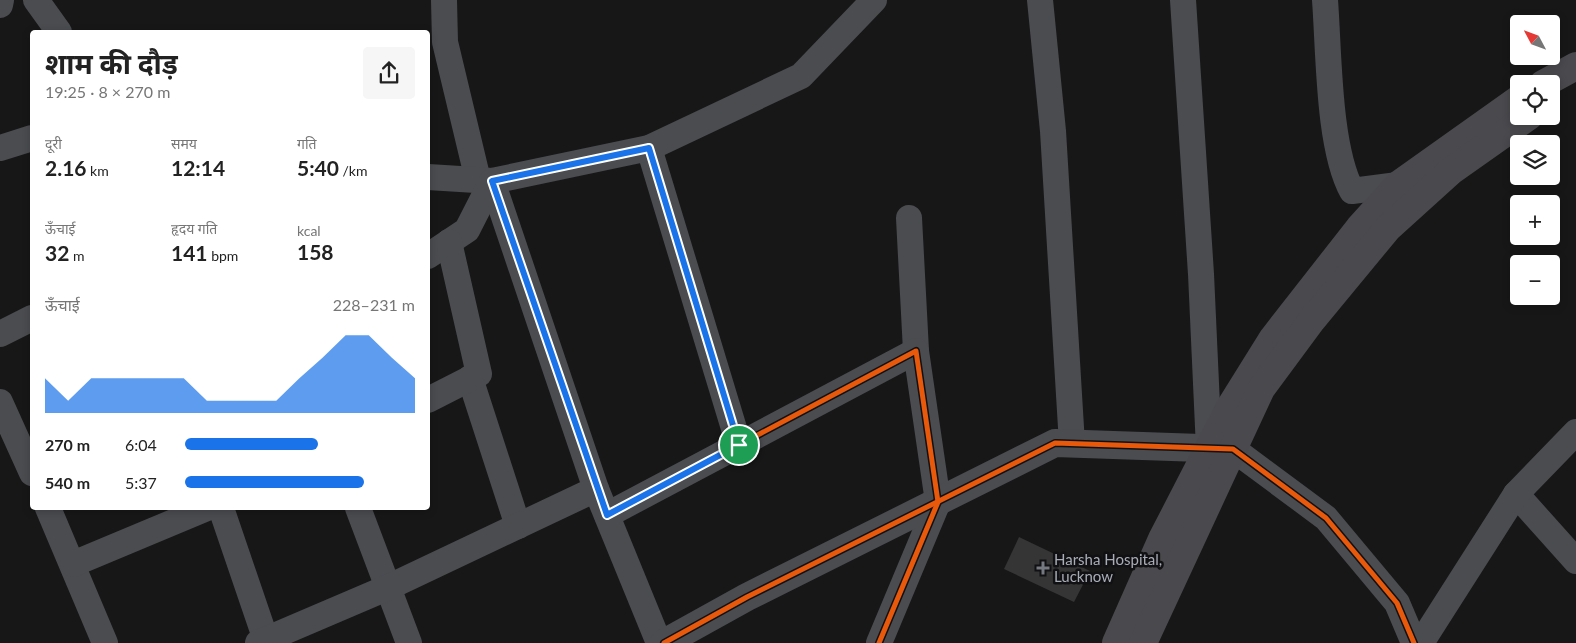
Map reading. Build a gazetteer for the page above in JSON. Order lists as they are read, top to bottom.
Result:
{
  "places": {
    "health": ["Harsha Hospital, Lucknow"]
  },
  "north": "top left",
  "page": {
    "map_buttons": ["+", "−"],
    "heading": ["शाम की दौड़", "19:25 · 8 × 270 m"],
    "stats": [
      ["दूरी", "2.16 km"],
      ["समय", "12:14"],
      ["गति", "5:40 /km"],
      ["ऊँचाई", "32 m"],
      ["हृदय गति", "141 bpm"],
      ["kcal", "158"]
    ],
    "chart": ["ऊँचाई", "228–231 m"],
    "list": [
      {
        "name": "270 m",
        "note": "6:04"
      },
      {
        "name": "540 m",
        "note": "5:37"
      }
    ]
  }
}
